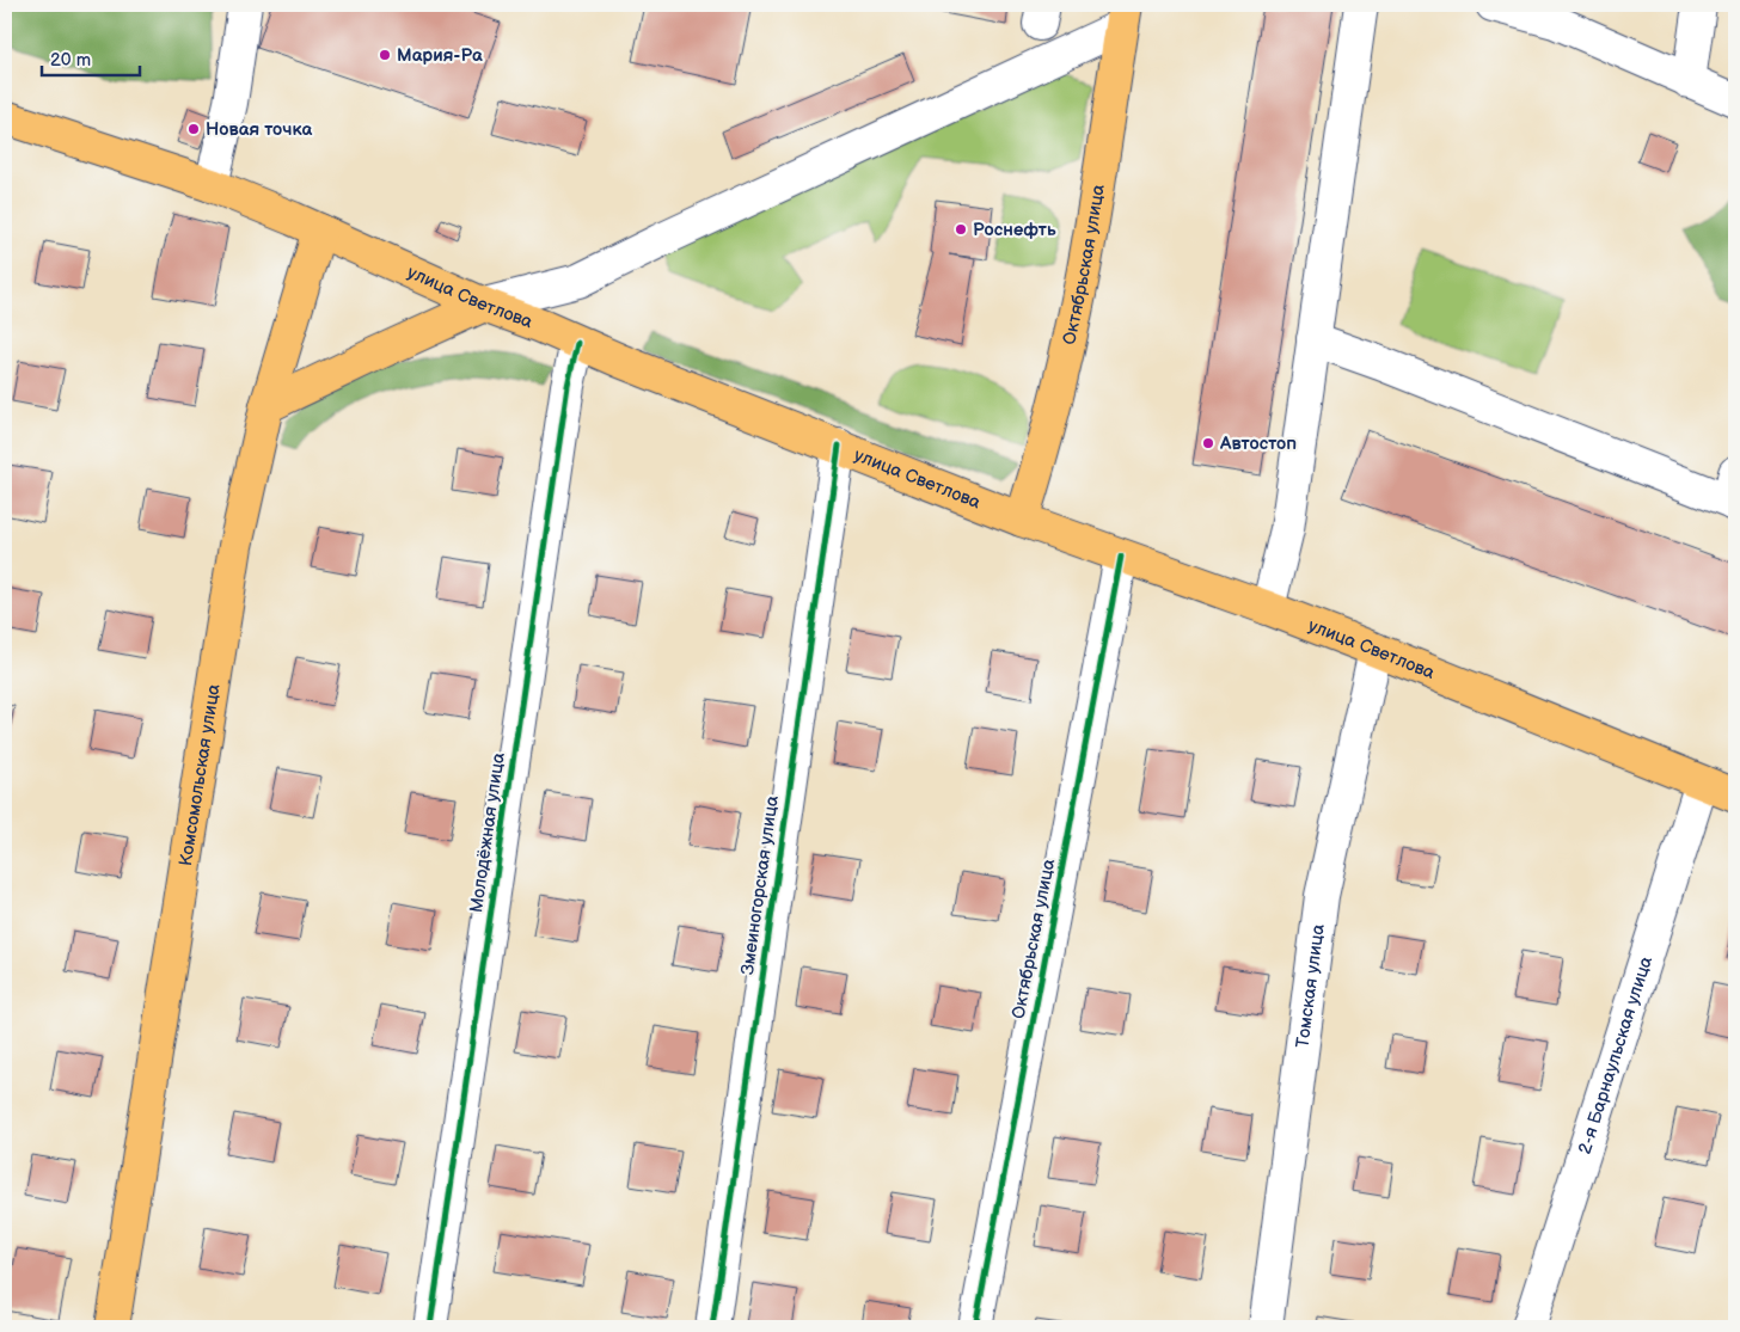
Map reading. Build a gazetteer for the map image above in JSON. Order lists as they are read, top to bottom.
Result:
{
  "streets": {
    "main road": ["Октябрьская улица", "улица Светлова", "Комсомольская улица"],
    "street": [
      "Молодёжная улица",
      "Змеиногорская улица",
      "Томская улица",
      "2-я Барнаульская улица"
    ]
  },
  "crossings": [
    ["Октябрьская улица", "улица Светлова"],
    ["улица Светлова", "Комсомольская улица"],
    ["улица Светлова", "Молодёжная улица"],
    ["улица Светлова", "Змеиногорская улица"],
    ["улица Светлова", "Томская улица"],
    ["улица Светлова", "2-я Барнаульская улица"]
  ],
  "places": [
    "Мария-Ра",
    "Новая точка",
    "Роснефть",
    "Автостоп"
  ],
  "scale_bar": "20 m"
}
